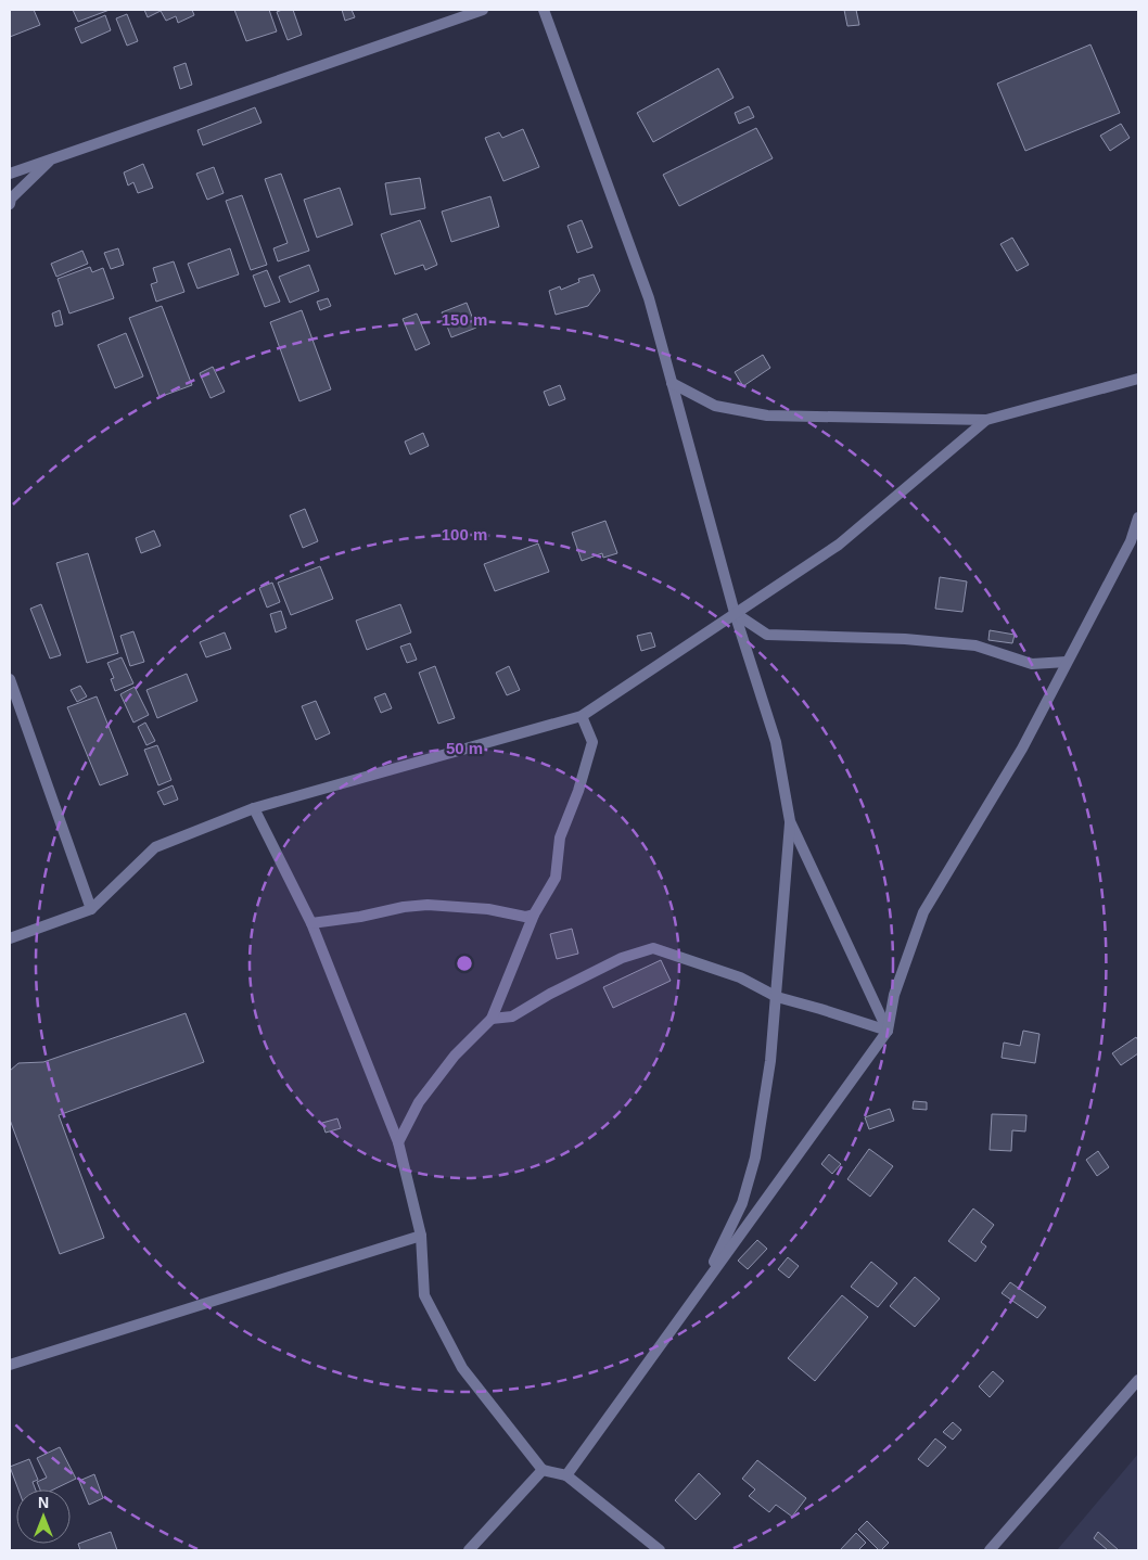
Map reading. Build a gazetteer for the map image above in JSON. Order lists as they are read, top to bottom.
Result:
{
  "north": "top",
  "rings": ["150 m", "100 m", "50 m"]
}
